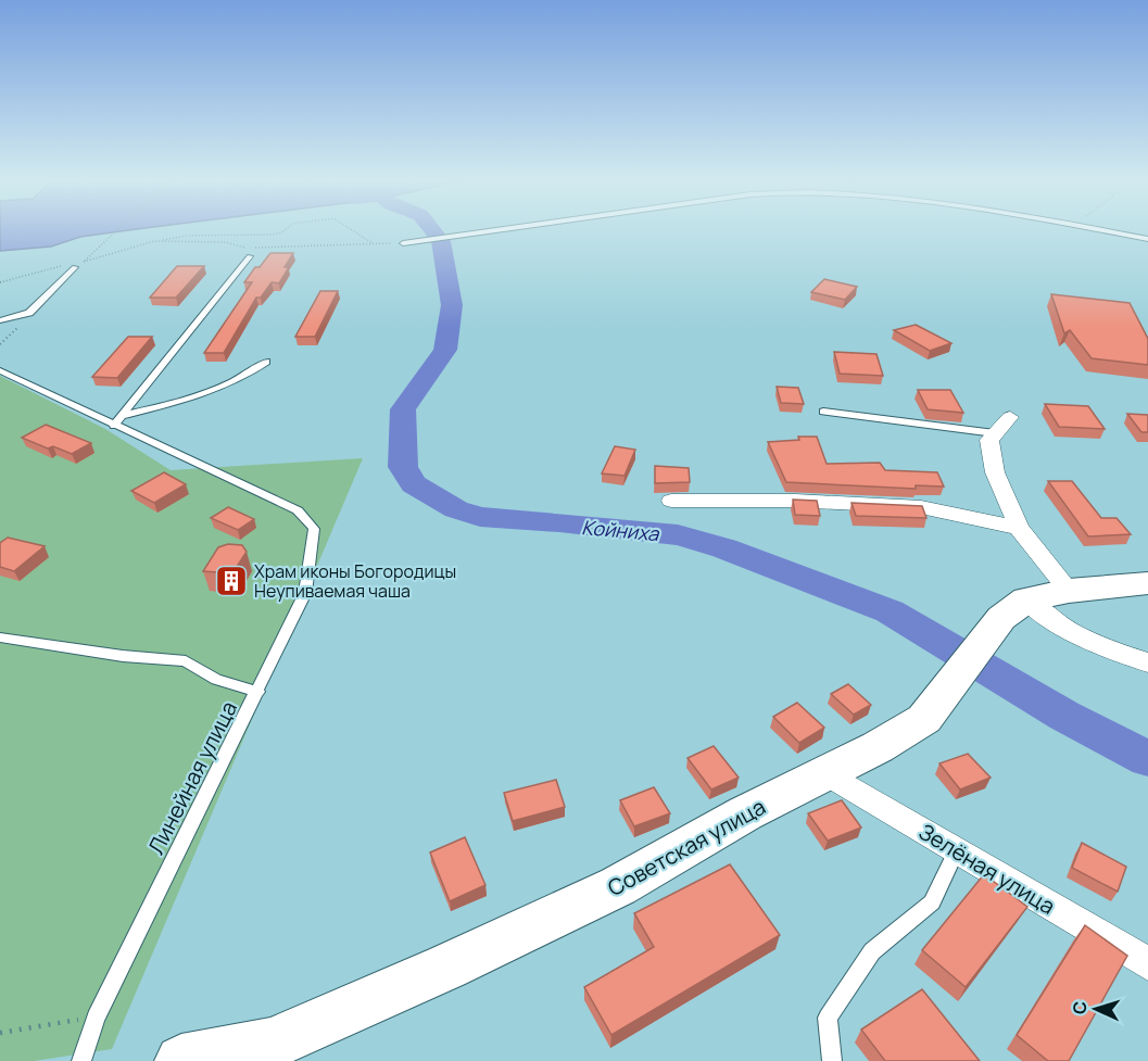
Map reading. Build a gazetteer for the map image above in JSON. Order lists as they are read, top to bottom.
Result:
{
  "streets": {
    "main road": ["Советская улица"],
    "street": ["Зелёная улица"],
    "lane": ["Линейная улица"]
  },
  "crossings": [
    ["Советская улица", "Зелёная улица"]
  ],
  "water": ["Койниха"],
  "places": {
    "building": ["Храм иконы Богородицы Неупиваемая чаша"]
  },
  "north": "left"
}
